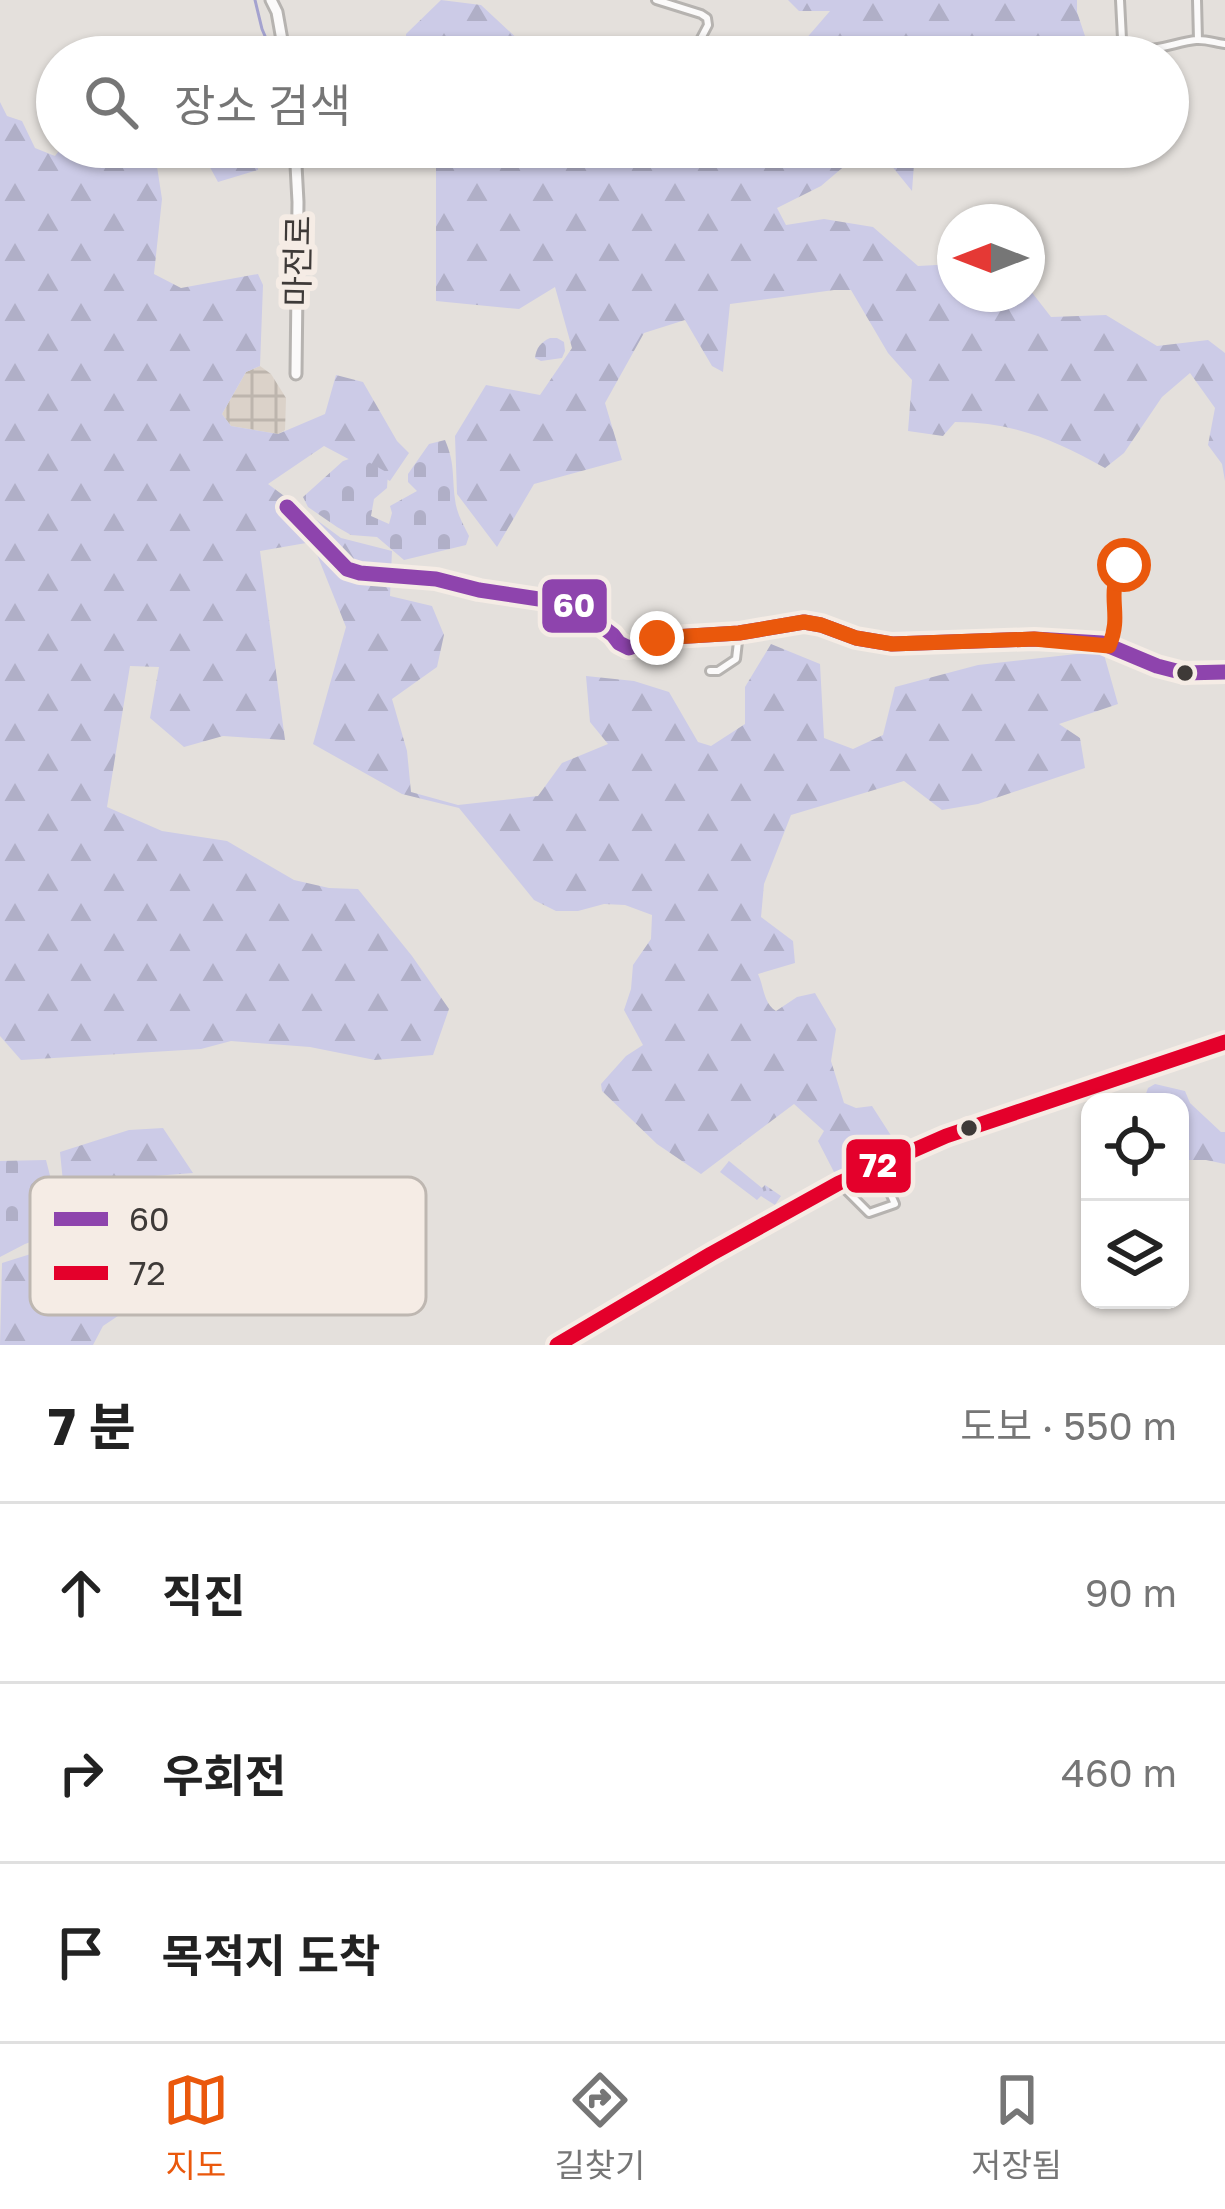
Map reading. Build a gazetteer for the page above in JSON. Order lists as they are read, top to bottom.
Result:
{
  "streets": {
    "main road": ["마전로"]
  },
  "lines": ["transit line 60", "transit line 72"],
  "legend": ["60", "72"],
  "north": "left",
  "page": {
    "search": "장소 검색",
    "heading": ["7 분", "도보 · 550 m"],
    "list": [
      ["직진", "90 m"],
      ["우회전", "460 m"],
      "목적지 도착"
    ],
    "nav": ["지도", "길찾기", "저장됨"]
  }
}
